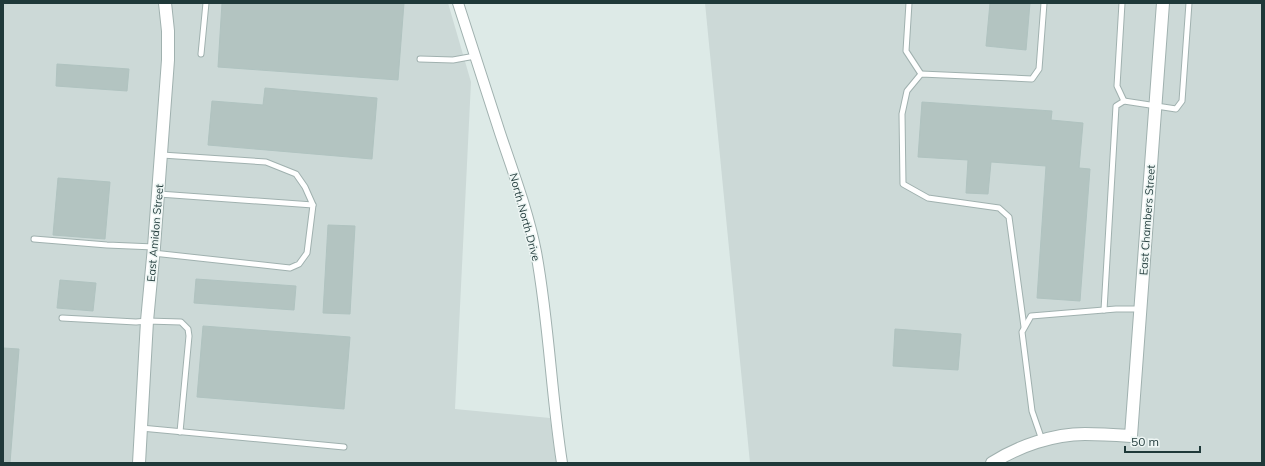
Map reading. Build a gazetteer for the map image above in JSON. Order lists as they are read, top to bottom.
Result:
{
  "streets": {
    "street": ["North North Drive", "East Chambers Street", "East Amidon Street"]
  },
  "scale_bar": "50 m"
}
